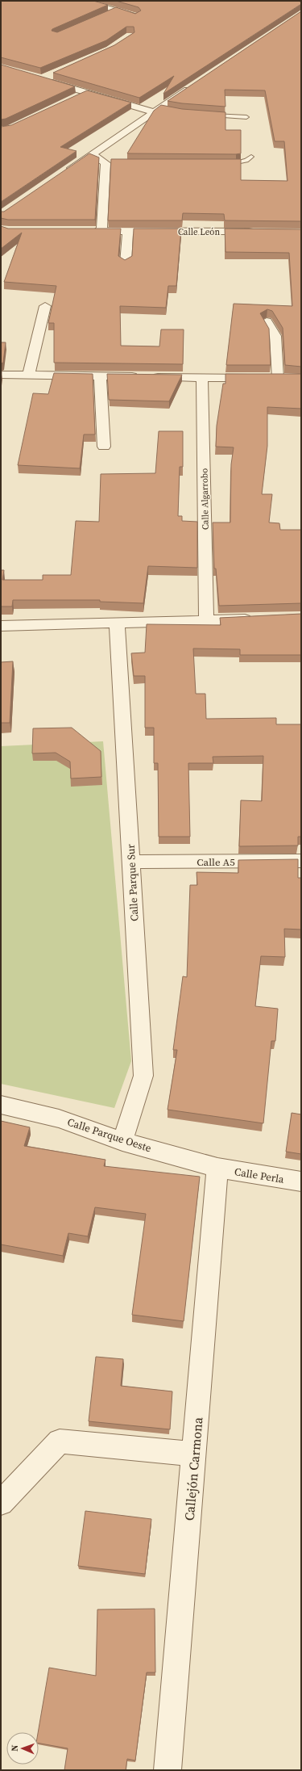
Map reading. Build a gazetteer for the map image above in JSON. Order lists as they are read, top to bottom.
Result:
{
  "streets": {
    "street": [
      "Calle León",
      "Calle Algarrobo",
      "Calle A5",
      "Calle Parque Sur",
      "Calle Parque Oeste",
      "Calle Perla",
      "Callejón Carmona"
    ]
  },
  "crossings": [
    ["Calle A5", "Calle Parque Sur"],
    ["Calle Parque Sur", "Calle Parque Oeste"],
    ["Calle Parque Oeste", "Calle Perla"],
    ["Calle Parque Oeste", "Callejón Carmona"],
    ["Calle Perla", "Callejón Carmona"]
  ],
  "north": "left"
}
